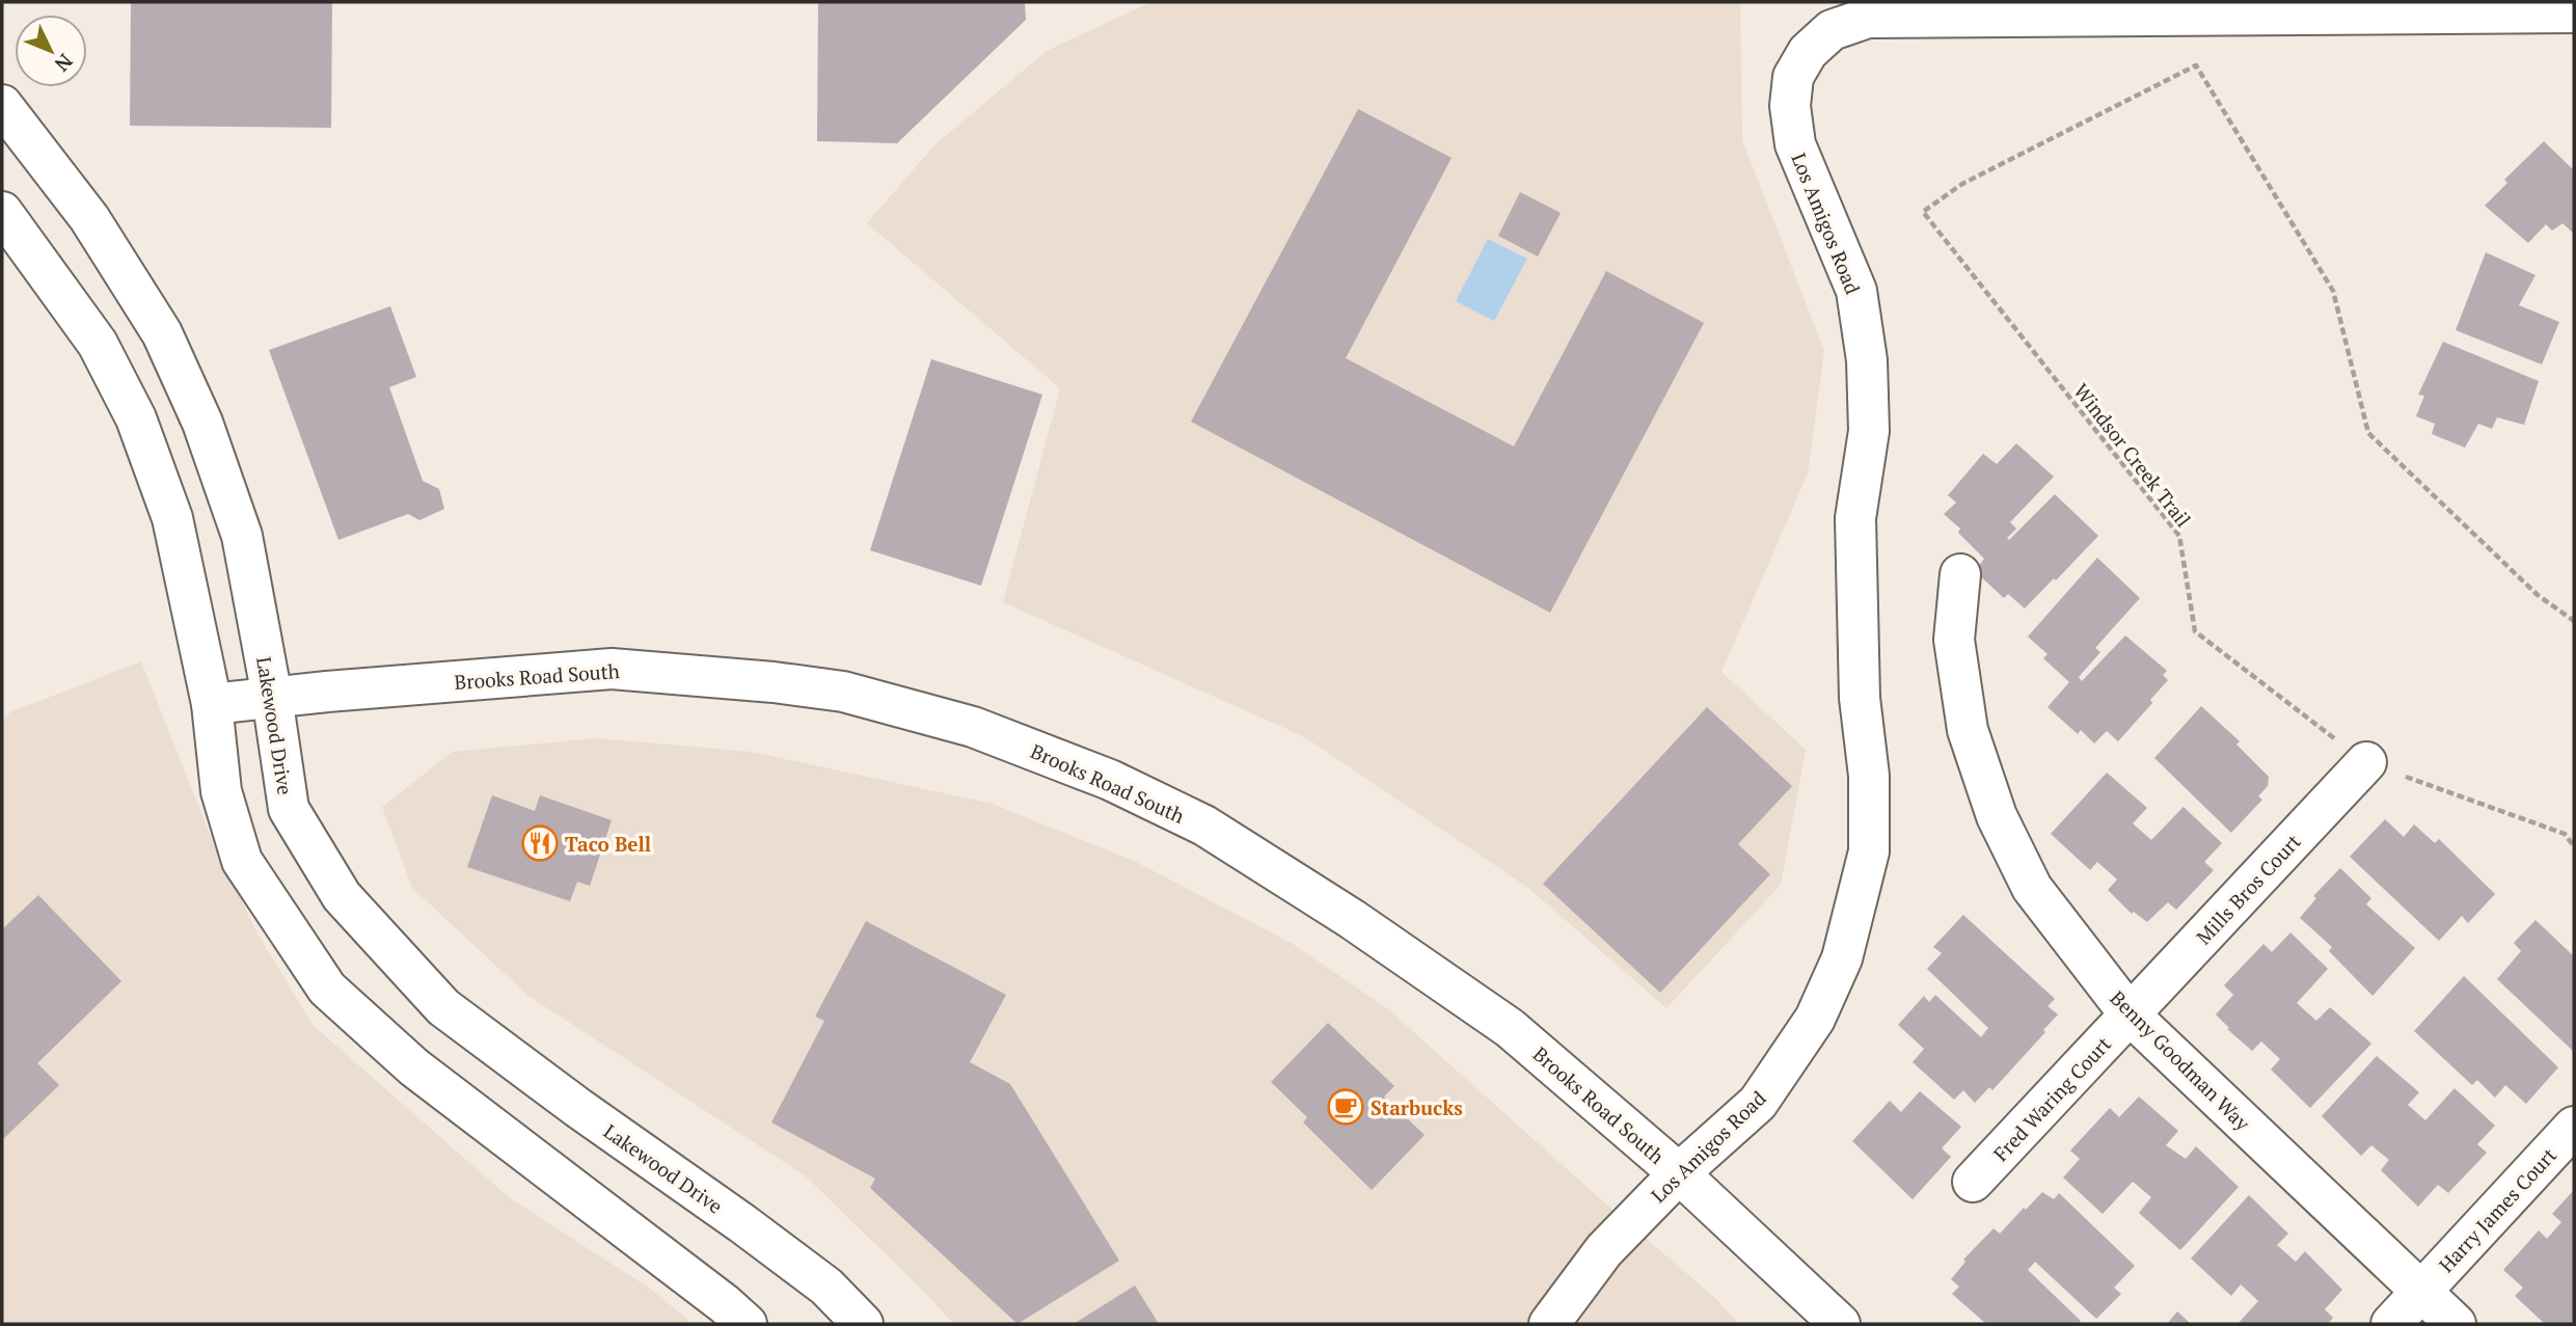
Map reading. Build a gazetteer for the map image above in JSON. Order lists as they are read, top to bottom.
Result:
{
  "streets": {
    "street": [
      "Los Amigos Road",
      "Brooks Road South",
      "Lakewood Drive",
      "Mills Bros Court",
      "Benny Goodman Way",
      "Fred Waring Court",
      "Harry James Court"
    ],
    "path": ["Windsor Creek Trail"]
  },
  "crossings": [
    ["Los Amigos Road", "Brooks Road South"],
    ["Windsor Creek Trail", "Mills Bros Court"],
    ["Brooks Road South", "Lakewood Drive"],
    ["Mills Bros Court", "Benny Goodman Way"],
    ["Mills Bros Court", "Fred Waring Court"],
    ["Benny Goodman Way", "Fred Waring Court"],
    ["Benny Goodman Way", "Harry James Court"]
  ],
  "places": {
    "restaurant": ["Taco Bell"],
    "cafe": ["Starbucks"]
  },
  "north": "bottom right"
}
